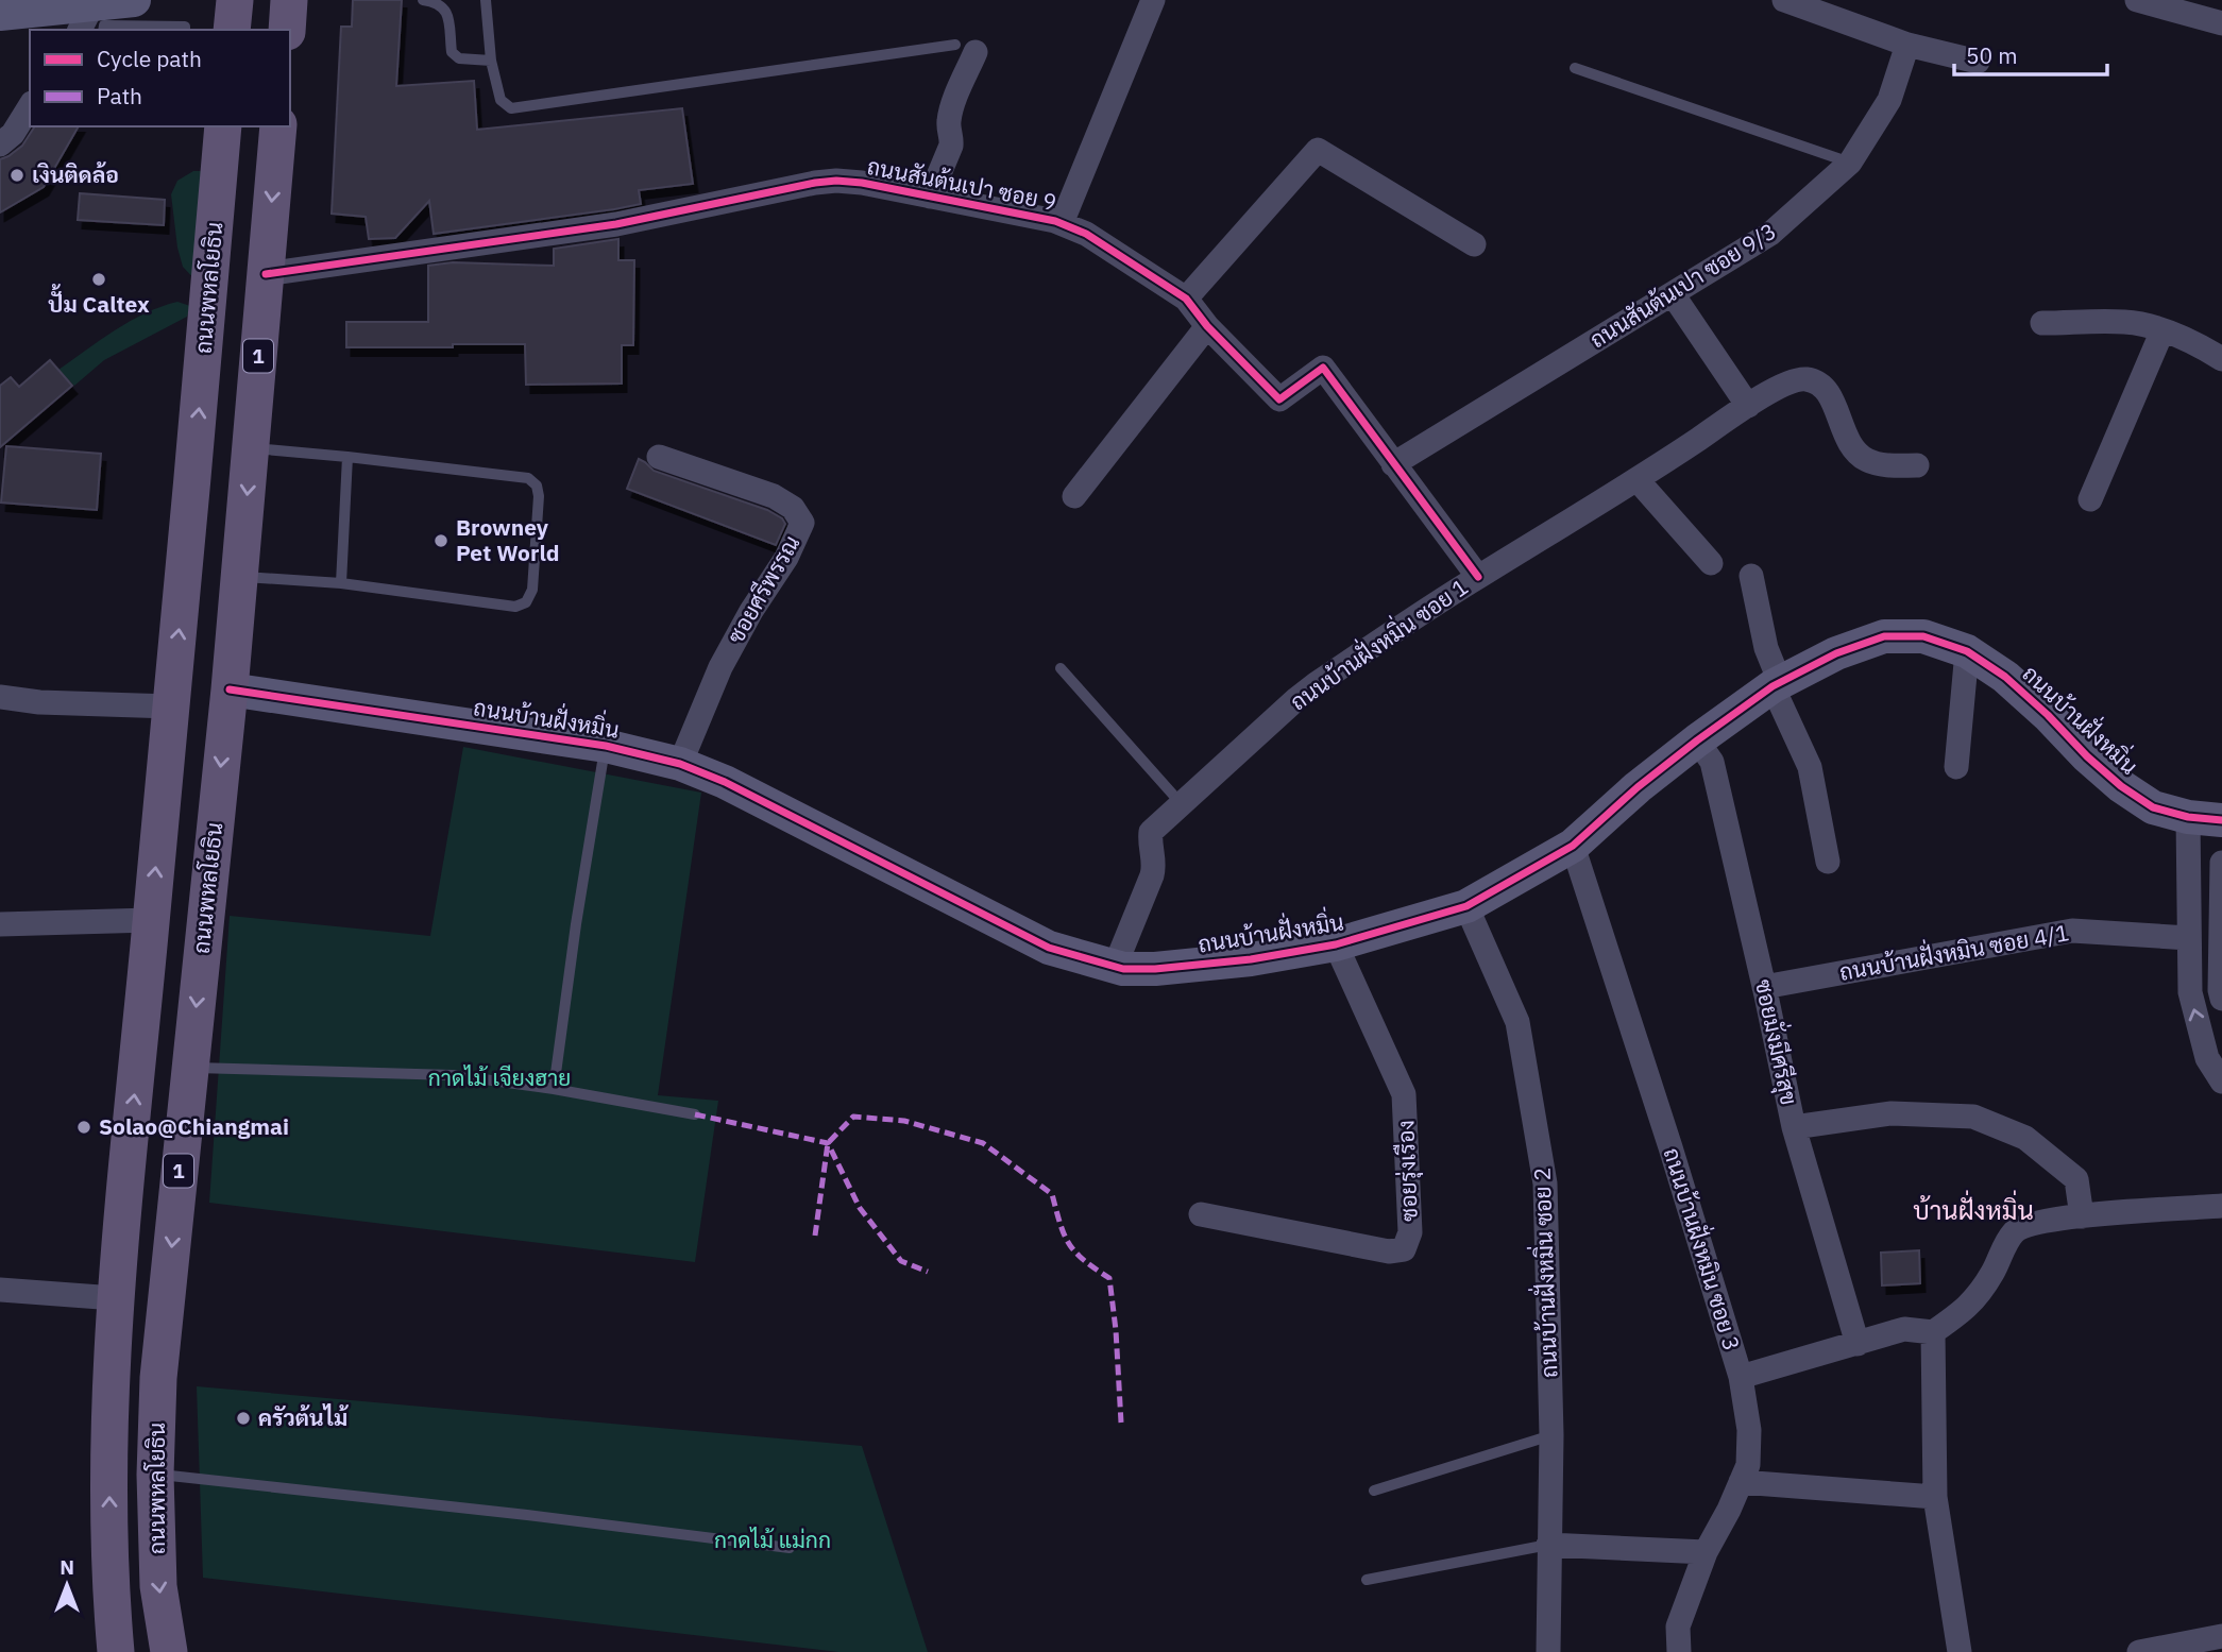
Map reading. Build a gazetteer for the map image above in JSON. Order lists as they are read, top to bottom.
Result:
{
  "streets": {
    "main road": ["ถนนพหลโยธิน", "1"],
    "street": [
      "ถนนสันต้นเปา ซอย 9",
      "ถนนสันต้นเปา ซอย 9/3",
      "ซอยศรีพรรณ",
      "ถนนบ้านฝั่งหมิ่น ซอย 1",
      "ถนนบ้านฝั่งหมิ่น",
      "ถนนบ้านฝั่งหมิน ซอย 4/1",
      "ซอยมั่งมีศรีสุข",
      "ซอยรุ่งเรือง",
      "ถนนบ้านฝั่งหมิน ซอย 3",
      "ถนนบ้านฝั่งหมิ่น ซอย 2"
    ]
  },
  "crossings": [
    ["ถนนสันต้นเปา ซอย 9", "ถนนสันต้นเปา ซอย 9/3"],
    ["ถนนสันต้นเปา ซอย 9", "ถนนพหลโยธิน"],
    ["ถนนสันต้นเปา ซอย 9", "ถนนบ้านฝั่งหมิ่น ซอย 1"],
    ["ถนนพหลโยธิน", "ถนนบ้านฝั่งหมิ่น"],
    ["ซอยศรีพรรณ", "ถนนบ้านฝั่งหมิ่น"],
    ["ถนนบ้านฝั่งหมิ่น ซอย 1", "ถนนบ้านฝั่งหมิ่น"],
    ["ถนนบ้านฝั่งหมิ่น", "ซอยมั่งมีศรีสุข"],
    ["ถนนบ้านฝั่งหมิ่น", "ซอยรุ่งเรือง"],
    ["ถนนบ้านฝั่งหมิ่น", "ถนนบ้านฝั่งหมิน ซอย 3"],
    ["ถนนบ้านฝั่งหมิ่น", "ถนนบ้านฝั่งหมิ่น ซอย 2"],
    ["ถนนบ้านฝั่งหมิน ซอย 4/1", "ซอยมั่งมีศรีสุข"]
  ],
  "districts": ["บ้านฝั่งหมิ่น"],
  "parks": ["กาดไม้ เจียงฮาย", "กาดไม้ แม่กก"],
  "places": [
    "เงินติดล้อ",
    "ปั้ม Caltex",
    "Browney Pet World",
    "Solao@Chiangmai",
    "ครัวต้นไม้"
  ],
  "legend": ["Cycle path", "Path"],
  "scale_bar": "50 m",
  "north": "top"
}
